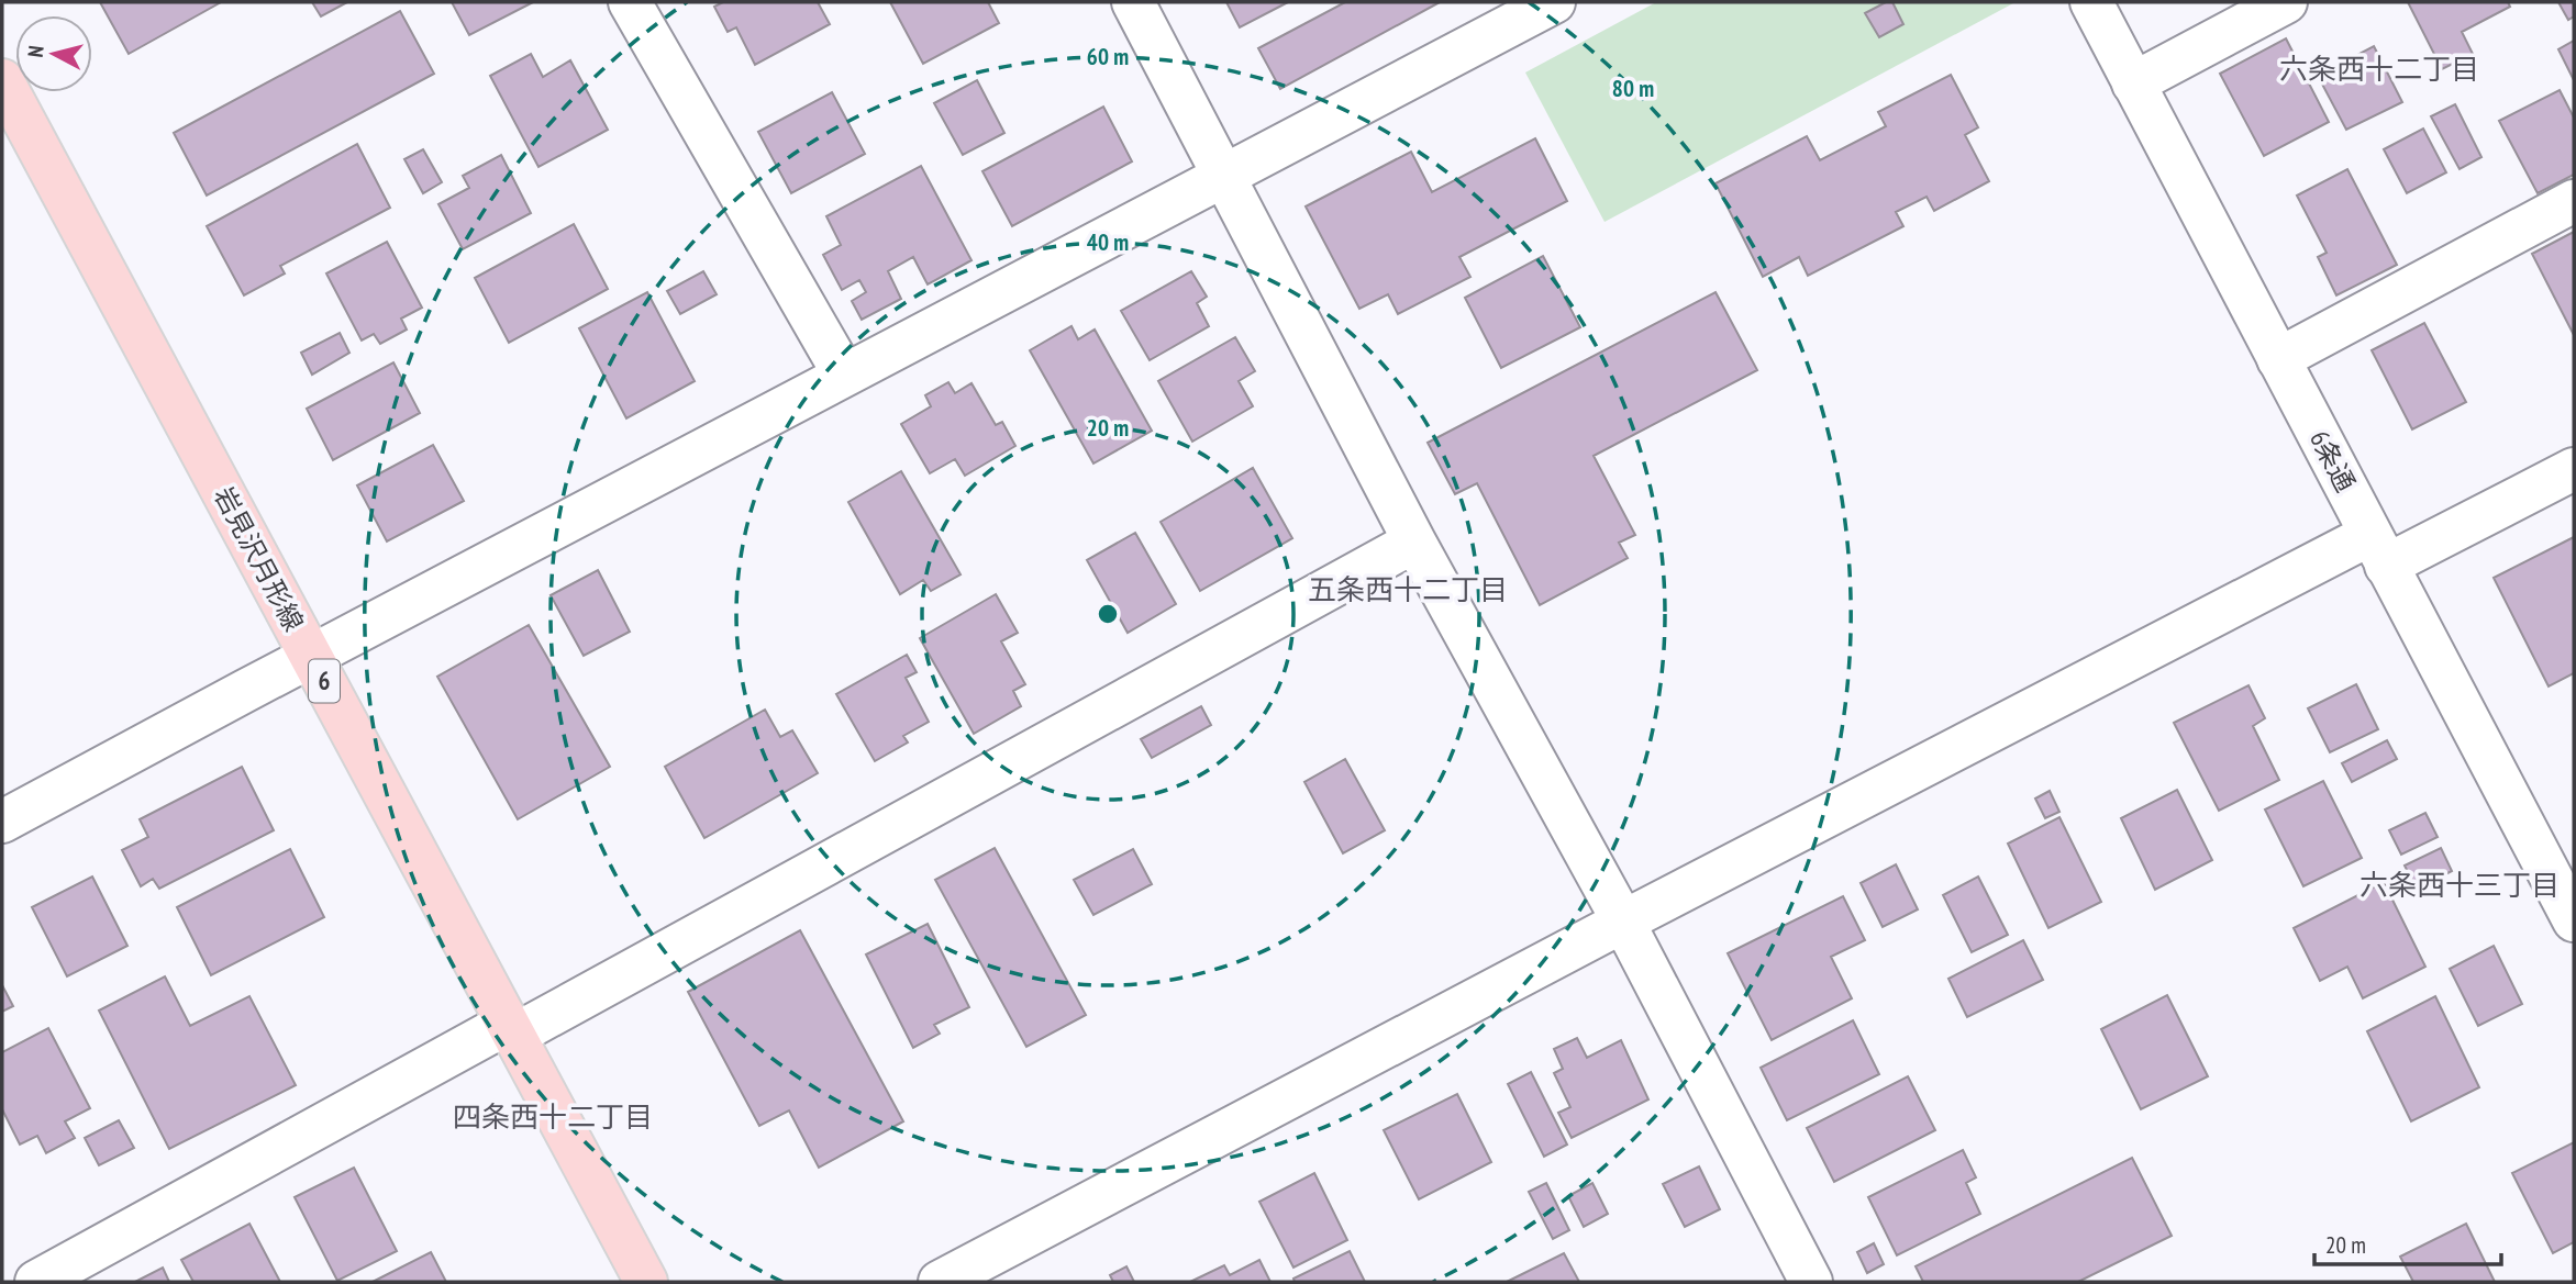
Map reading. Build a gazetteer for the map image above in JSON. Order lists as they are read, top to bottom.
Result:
{
  "streets": {
    "main road": ["岩見沢月形線", "6"],
    "street": ["6条通"]
  },
  "districts": [
    "六条西十二丁目",
    "五条西十二丁目",
    "六条西十三丁目",
    "四条西十二丁目"
  ],
  "scale_bar": "20 m",
  "north": "left",
  "rings": [
    "60 m",
    "80 m",
    "40 m",
    "20 m"
  ]
}
